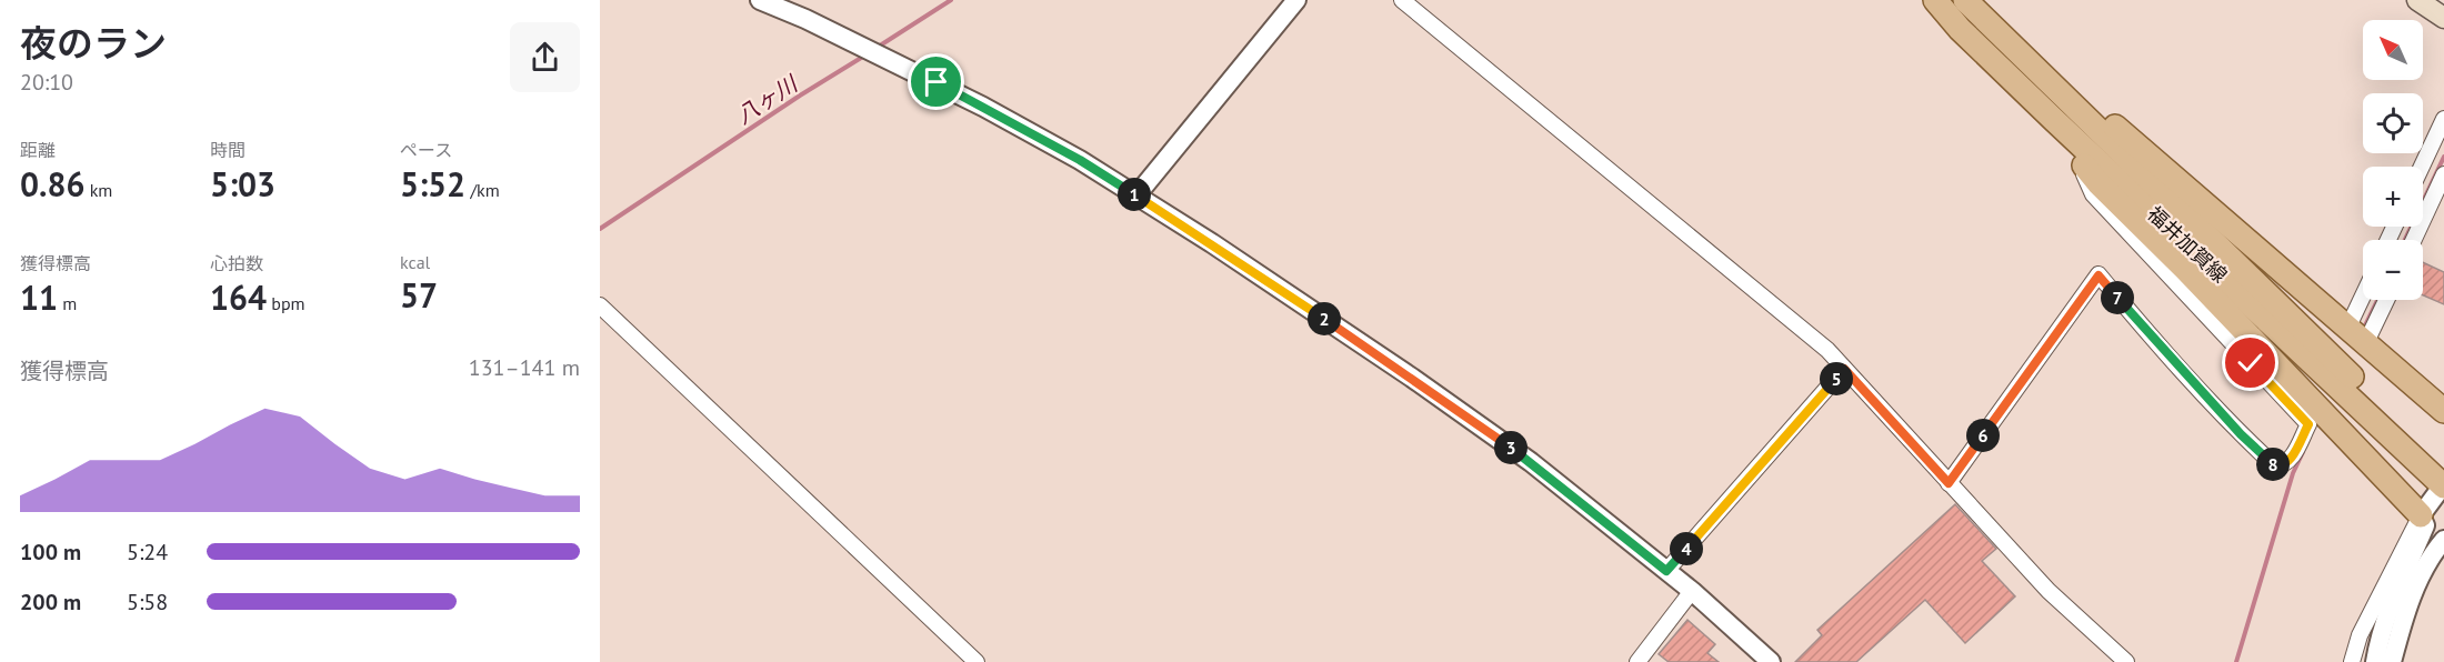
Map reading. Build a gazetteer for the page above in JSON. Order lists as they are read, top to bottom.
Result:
{
  "streets": {
    "main road": ["福井加賀線"]
  },
  "water": ["八ヶ川"],
  "north": "top left",
  "page": {
    "heading": ["夜のラン", "20:10"],
    "map_buttons": ["+", "−"],
    "stats": [
      ["距離", "0.86 km"],
      ["時間", "5:03"],
      ["ペース", "5:52 /km"],
      ["獲得標高", "11 m"],
      ["心拍数", "164 bpm"],
      ["kcal", "57"]
    ],
    "pins": [
      "1",
      "7",
      "2",
      "5",
      "6",
      "3",
      "8",
      "4"
    ],
    "chart": ["獲得標高", "131–141 m"],
    "list": [
      {
        "name": "100 m",
        "note": "5:24"
      },
      {
        "name": "200 m",
        "note": "5:58"
      }
    ]
  }
}
